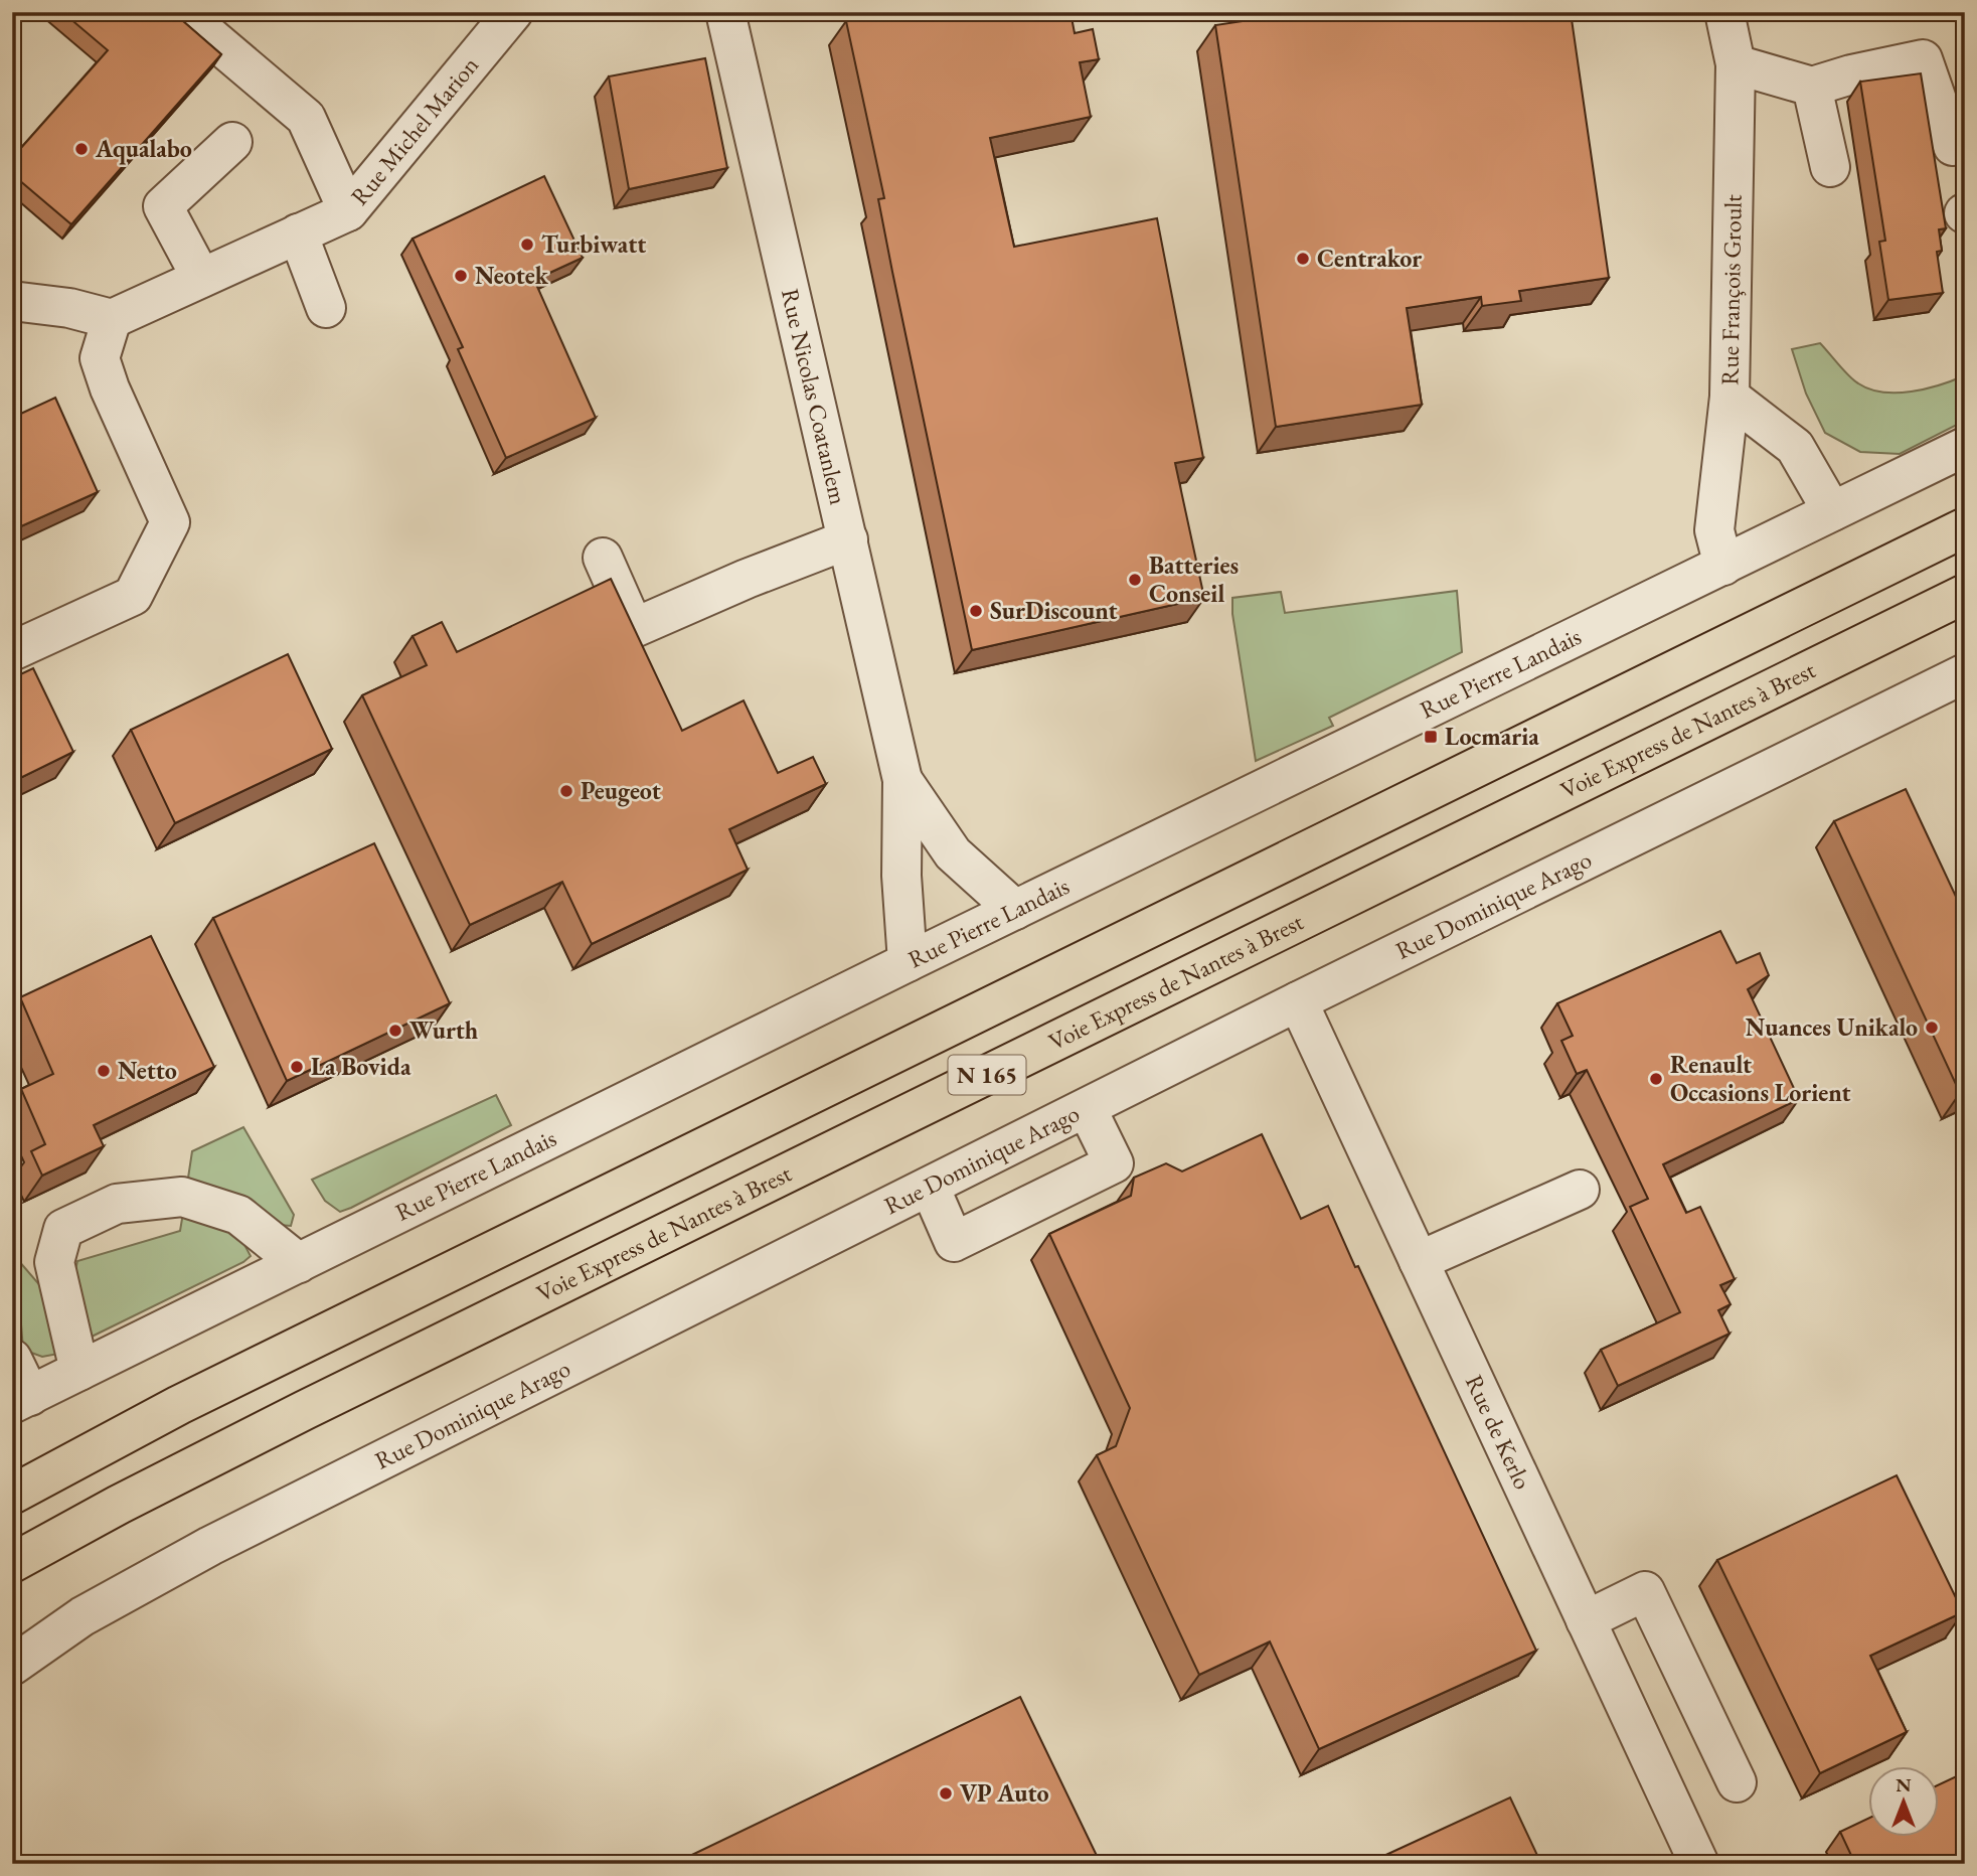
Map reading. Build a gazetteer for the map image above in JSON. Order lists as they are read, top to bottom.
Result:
{
  "streets": {
    "highway": ["Voie Express de Nantes à Brest", "N 165"],
    "street": [
      "Rue Michel Marion",
      "Rue François Groult",
      "Rue Nicolas Coatanlem",
      "Rue Pierre Landais",
      "Rue Dominique Arago",
      "Rue de Kerlo"
    ]
  },
  "crossings": [
    ["Rue François Groult", "Rue Pierre Landais"],
    ["Rue Nicolas Coatanlem", "Rue Pierre Landais"],
    ["Rue Dominique Arago", "Rue de Kerlo"]
  ],
  "places": {
    "other": [
      "Aqualabo",
      "Turbiwatt",
      "Centrakor",
      "Neotek",
      "Batteries Conseil",
      "SurDiscount",
      "Peugeot",
      "Nuances Unikalo",
      "Wurth",
      "La Bovida",
      "Netto",
      "Renault Occasions Lorient",
      "VP Auto"
    ],
    "transit": ["Locmaria"]
  },
  "north": "top"
}
